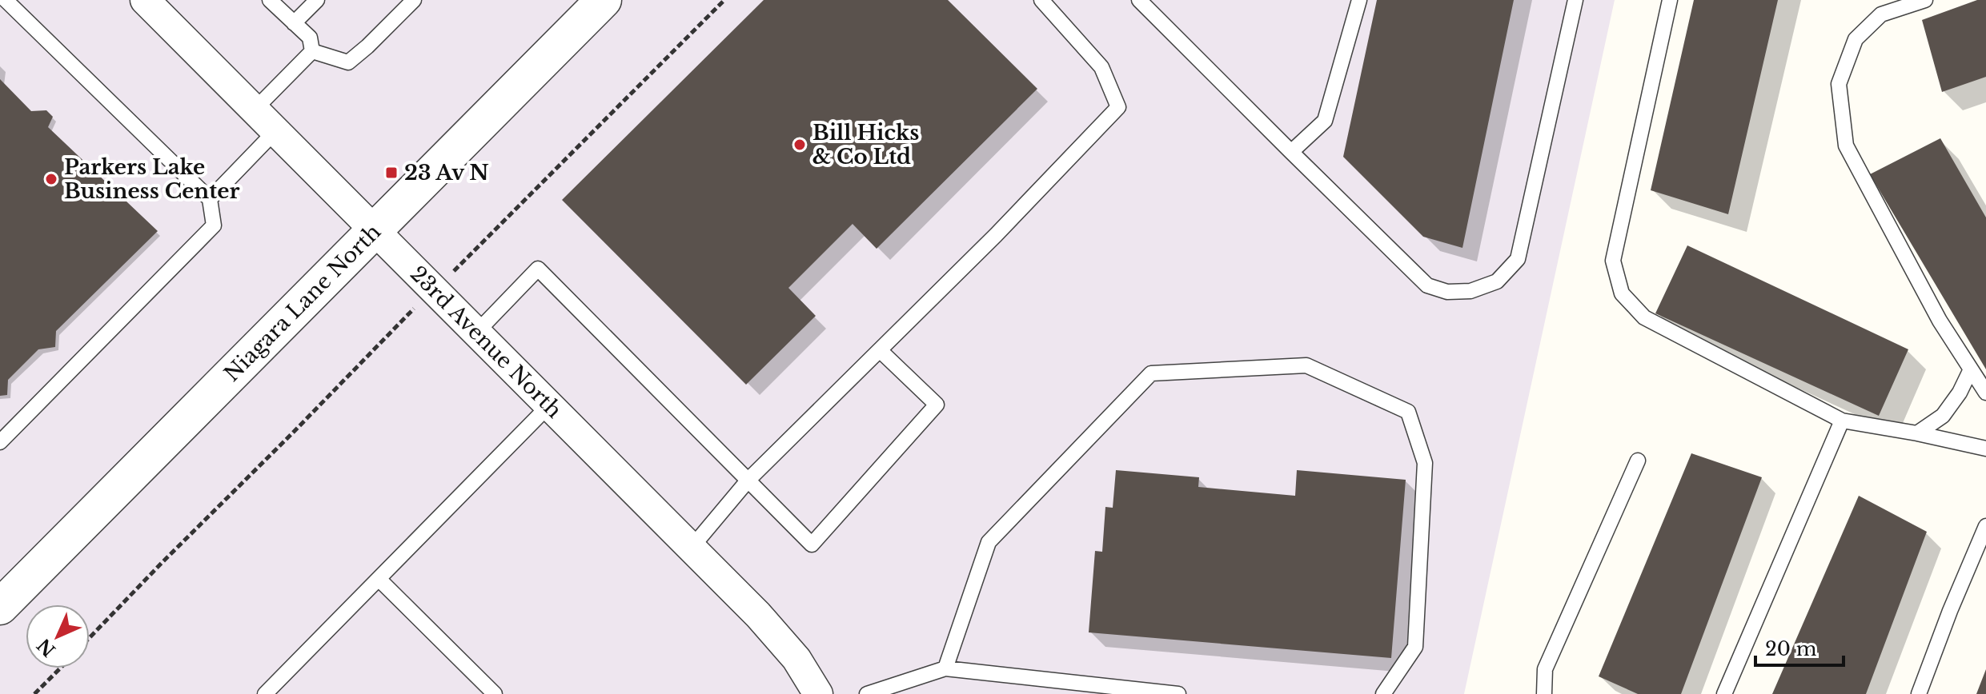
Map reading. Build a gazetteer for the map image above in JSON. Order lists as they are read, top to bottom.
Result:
{
  "streets": {
    "street": ["Niagara Lane North", "23rd Avenue North"]
  },
  "crossings": [
    ["Niagara Lane North", "23rd Avenue North"]
  ],
  "places": {
    "other": ["Bill Hicks & Co Ltd", "Parkers Lake Business Center"],
    "transit": ["23 Av N"]
  },
  "scale_bar": "20 m",
  "north": "bottom left"
}
